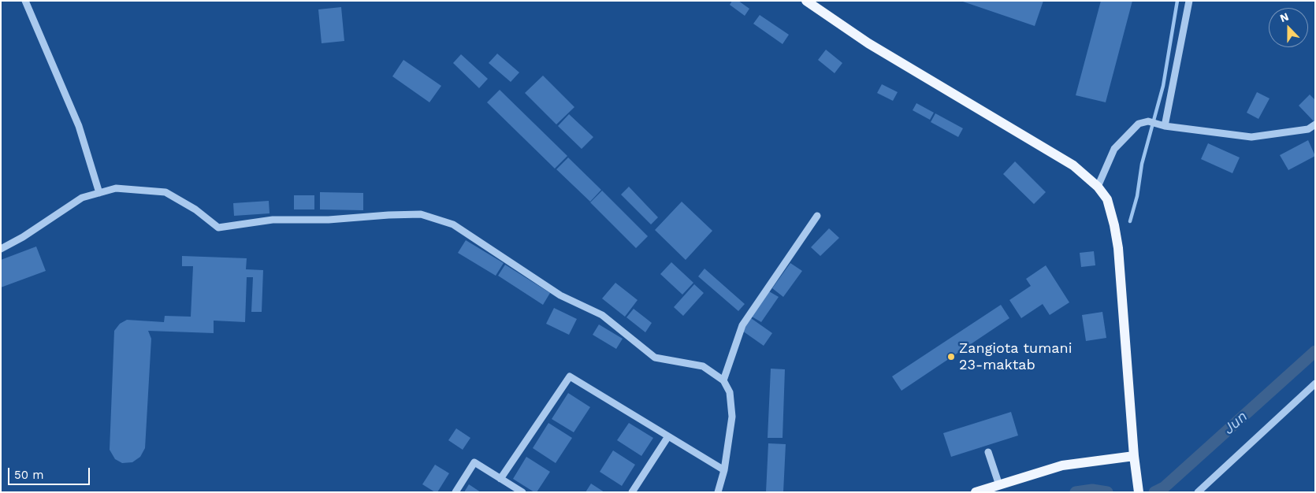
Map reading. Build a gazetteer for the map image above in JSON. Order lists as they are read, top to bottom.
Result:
{
  "water": ["Jun"],
  "places": ["Zangiota tumani 23-maktab"],
  "scale_bar": "50 m",
  "north": "top"
}
